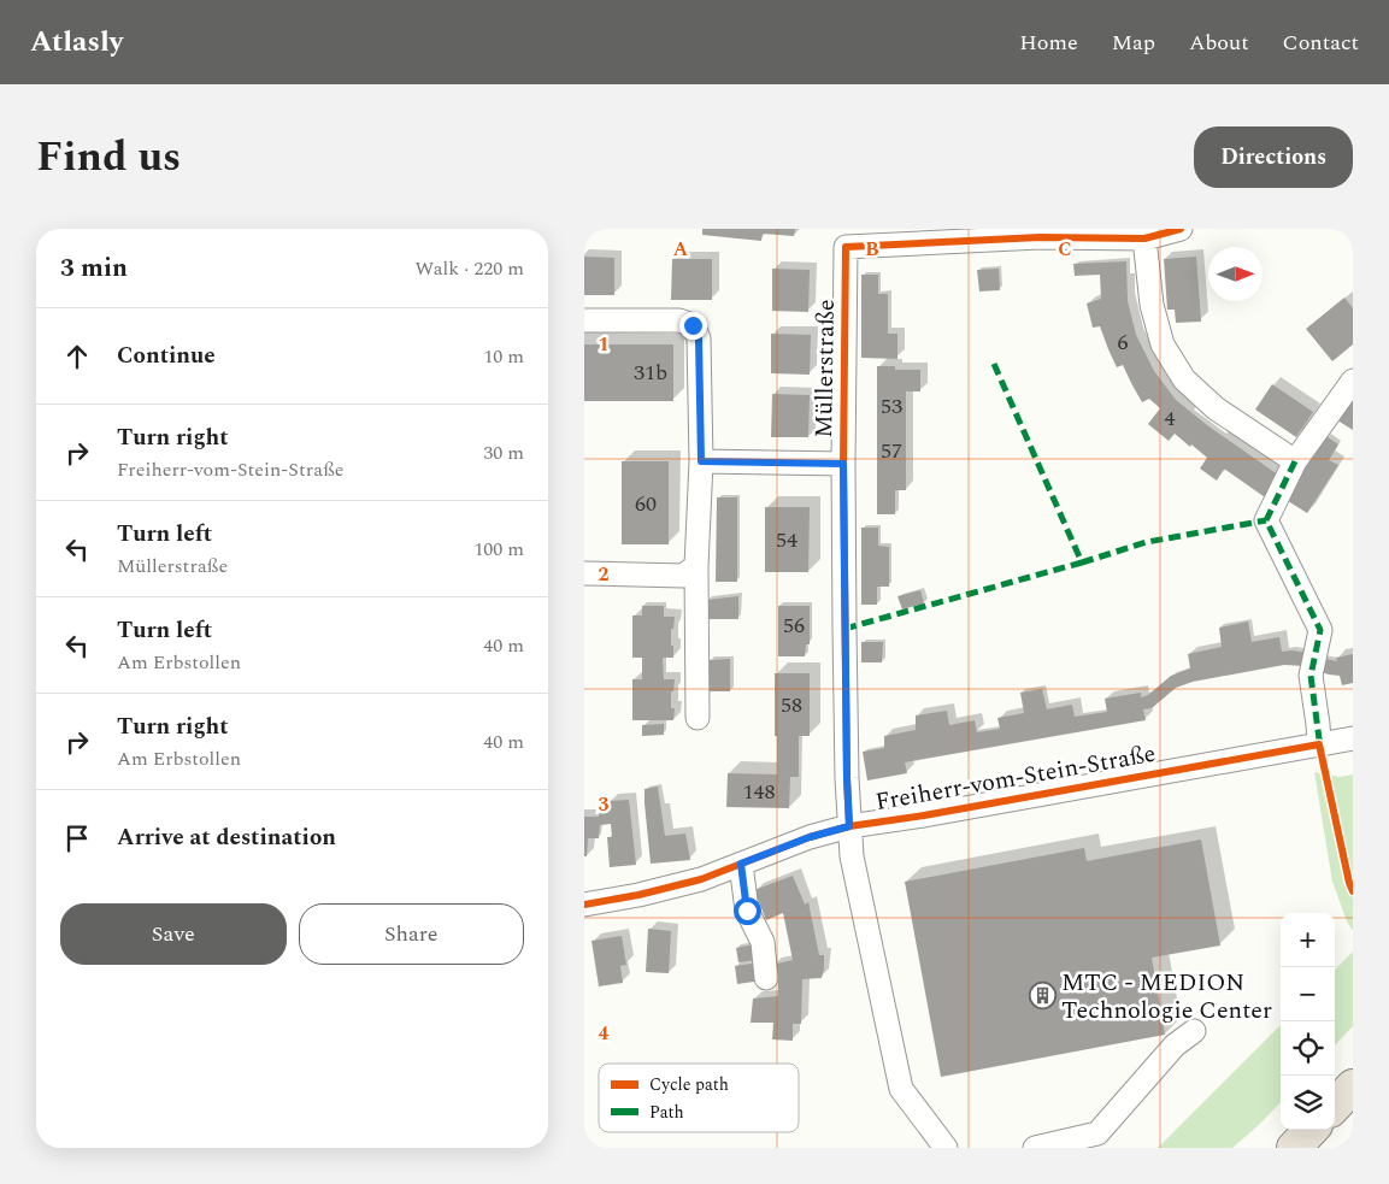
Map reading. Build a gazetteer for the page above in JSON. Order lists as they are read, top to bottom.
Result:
{
  "streets": {
    "street": ["Müllerstraße", "Freiherr-vom-Stein-Straße"]
  },
  "crossings": [
    ["Müllerstraße", "Freiherr-vom-Stein-Straße"]
  ],
  "places": {
    "building": ["MTC - MEDION Technologie Center"]
  },
  "house_numbers": [
    "6",
    "31b",
    "53",
    "4",
    "57",
    "60",
    "54",
    "56",
    "58",
    "148"
  ],
  "legend": ["Cycle path", "Path"],
  "north": "right",
  "page": {
    "header": "Atlasly",
    "nav": [
      "Home",
      "Map",
      "About",
      "Contact"
    ],
    "title": "Find us",
    "buttons": [
      "Directions",
      ["Save", "Share"]
    ],
    "heading": ["3 min", "Walk · 220 m"],
    "list": [
      ["Continue", "10 m"],
      ["Turn right", "Freiherr-vom-Stein-Straße", "30 m"],
      ["Turn left", "Müllerstraße", "100 m"],
      ["Turn left", "Am Erbstollen", "40 m"],
      ["Turn right", "Am Erbstollen", "40 m"],
      "Arrive at destination"
    ],
    "map_buttons": ["+", "−"]
  },
  "grid": {
    "columns": ["A", "B", "C"],
    "rows": [
      "1",
      "2",
      "3",
      "4"
    ]
  }
}
